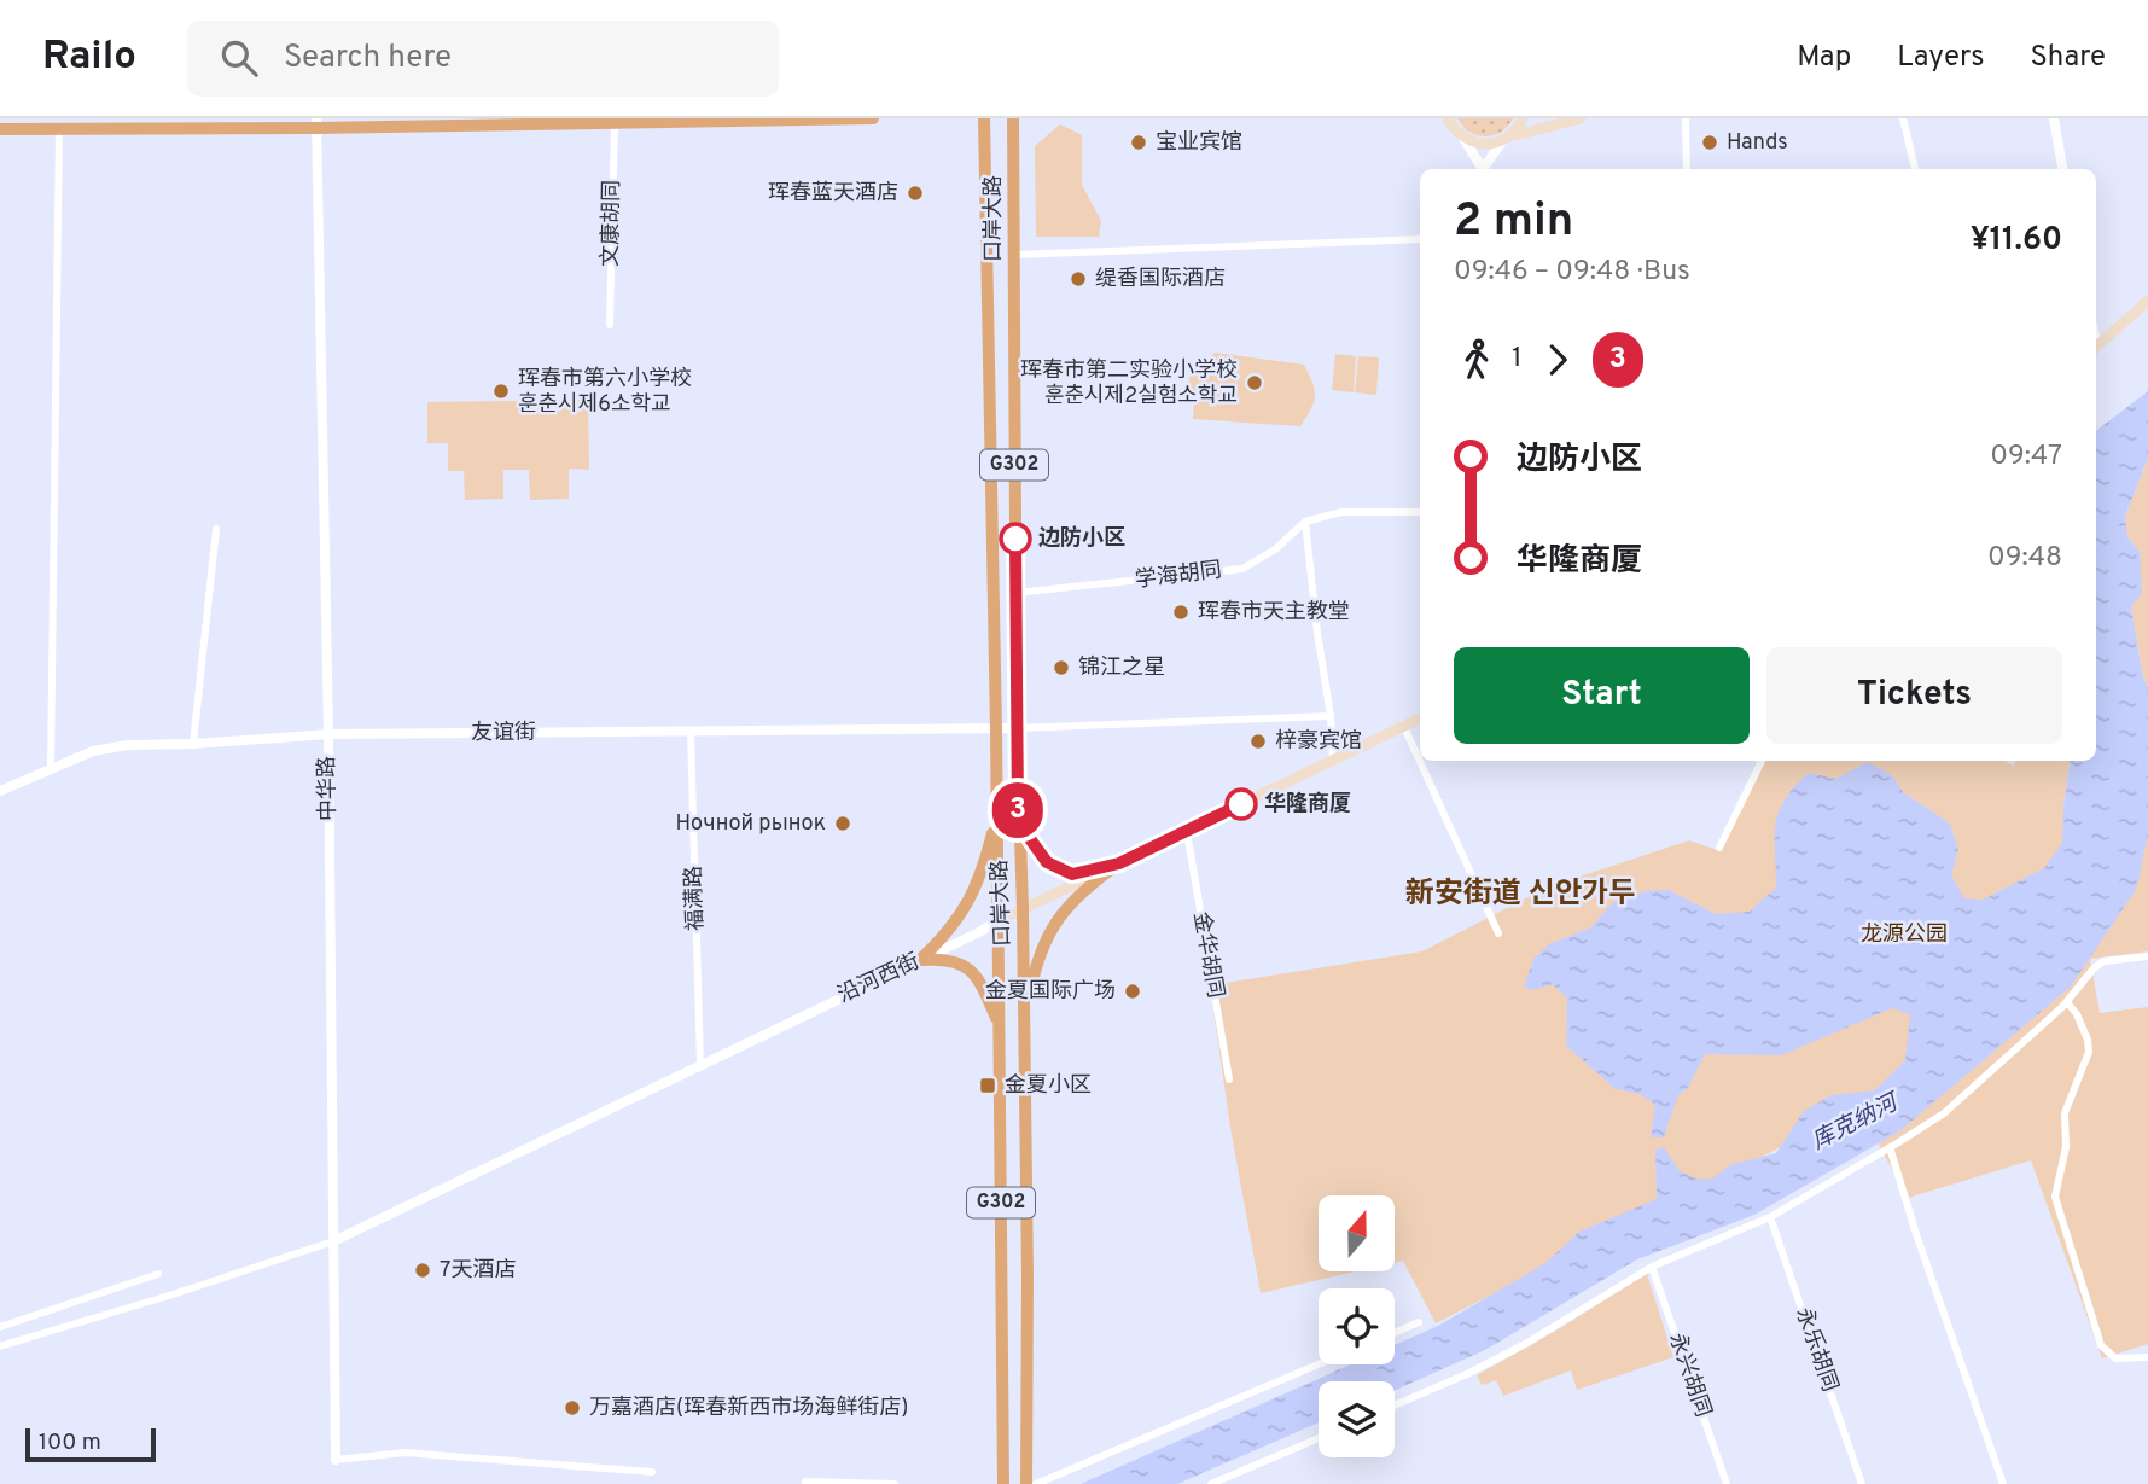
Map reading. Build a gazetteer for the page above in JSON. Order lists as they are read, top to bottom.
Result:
{
  "streets": {
    "highway": ["口岸大路", "G302"],
    "main road": ["沿河西街"],
    "street": [
      "文康胡同",
      "学海胡同",
      "友谊街",
      "中华路",
      "福满路",
      "金华胡同",
      "永乐胡同",
      "永兴胡同"
    ]
  },
  "crossings": [
    ["口岸大路", "学海胡同"],
    ["口岸大路", "友谊街"],
    ["口岸大路", "沿河西街"],
    ["友谊街", "中华路"],
    ["友谊街", "福满路"],
    ["中华路", "沿河西街"],
    ["福满路", "沿河西街"],
    ["金华胡同", "沿河西街"]
  ],
  "districts": ["新安街道 신안가두"],
  "water": ["库克纳河"],
  "parks": ["龙源公园"],
  "places": {
    "other": [
      "宝业宾馆",
      "Hands",
      "珲春蓝天酒店",
      "缇香国际酒店",
      "珲春市第二实验小学校 훈춘시제2실험소학교",
      "珲春市第六小学校 훈춘시제6소학교",
      "边防小区",
      "珲春市天主教堂",
      "锦江之星",
      "梓豪宾馆",
      "华隆商厦",
      "Ночной рынок",
      "金夏国际广场",
      "7天酒店",
      "万嘉酒店(珲春新西市场海鲜街店)"
    ],
    "transit": ["金夏小区"]
  },
  "lines": ["bus line 3"],
  "scale_bar": "100 m",
  "north": "top",
  "page": {
    "header": "Railo",
    "search": "Search here",
    "nav": ["Map", "Layers", "Share"],
    "on_map": "3",
    "heading": ["2 min", "09:46 – 09:48 · Bus", "¥11.60"],
    "legs": ["1", "3"],
    "list": [
      {
        "name": "边防小区",
        "value": "09:47"
      },
      {
        "name": "华隆商厦",
        "value": "09:48"
      }
    ],
    "buttons": ["Start", "Tickets"],
    "scale": "100 m"
  }
}
